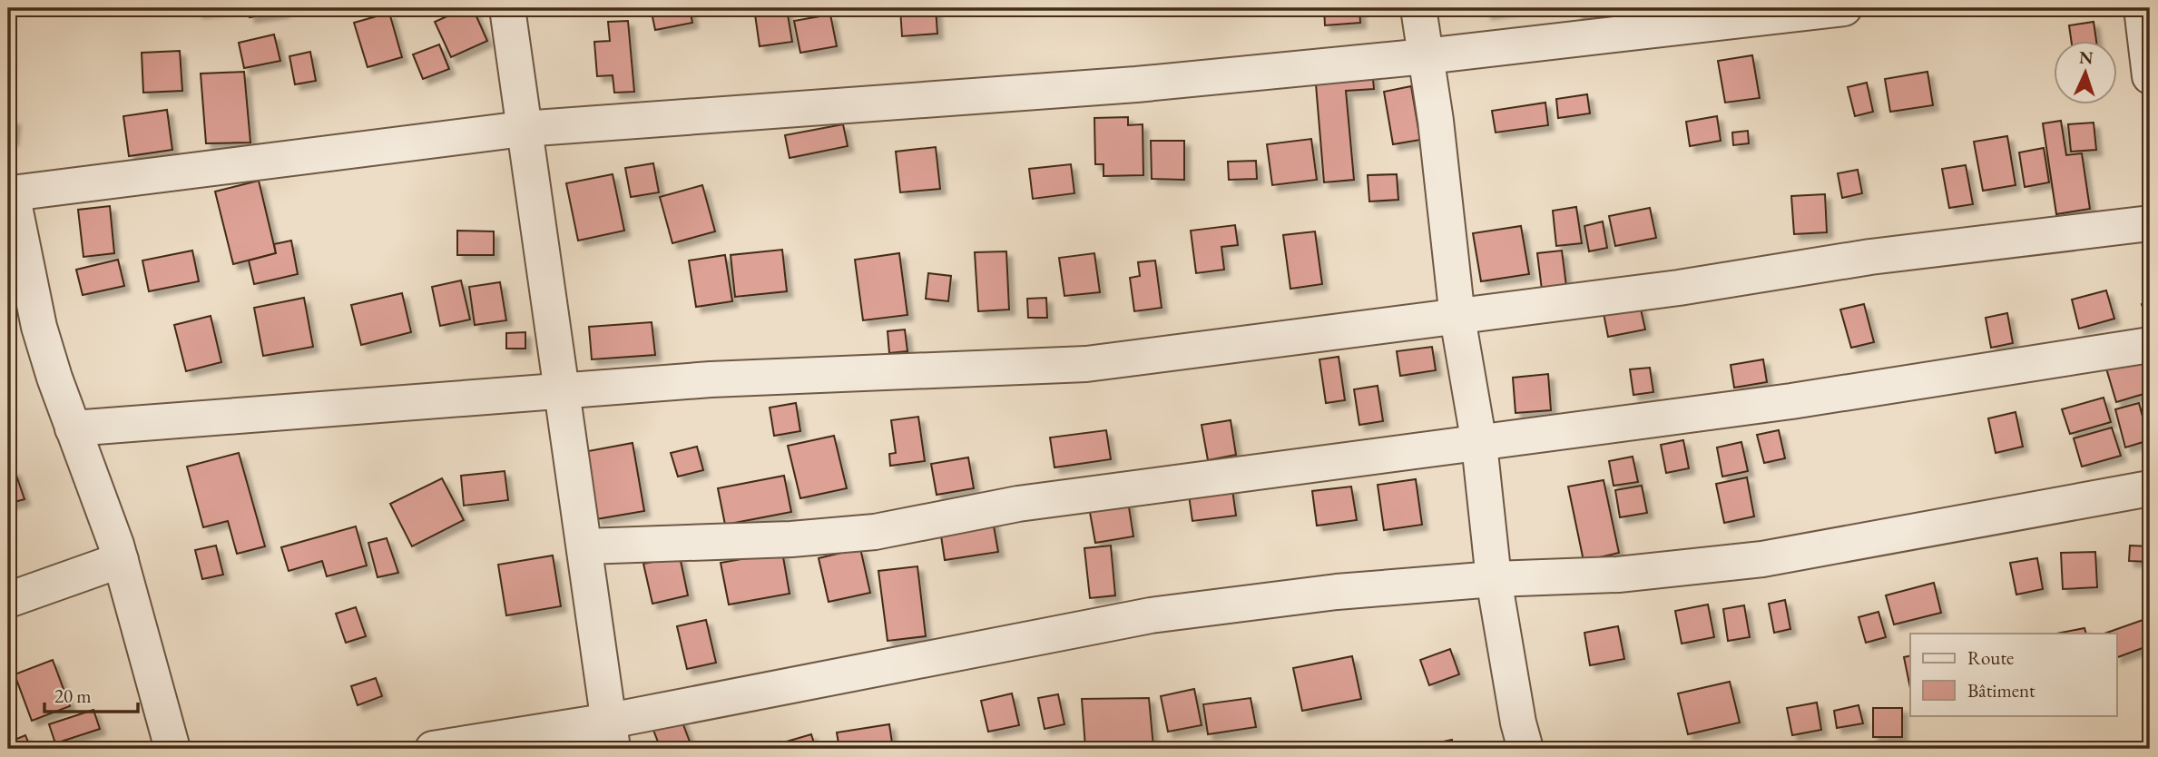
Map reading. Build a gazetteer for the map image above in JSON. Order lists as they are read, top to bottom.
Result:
{
  "legend": ["Route", "Bâtiment"],
  "scale_bar": "20 m",
  "north": "top"
}
